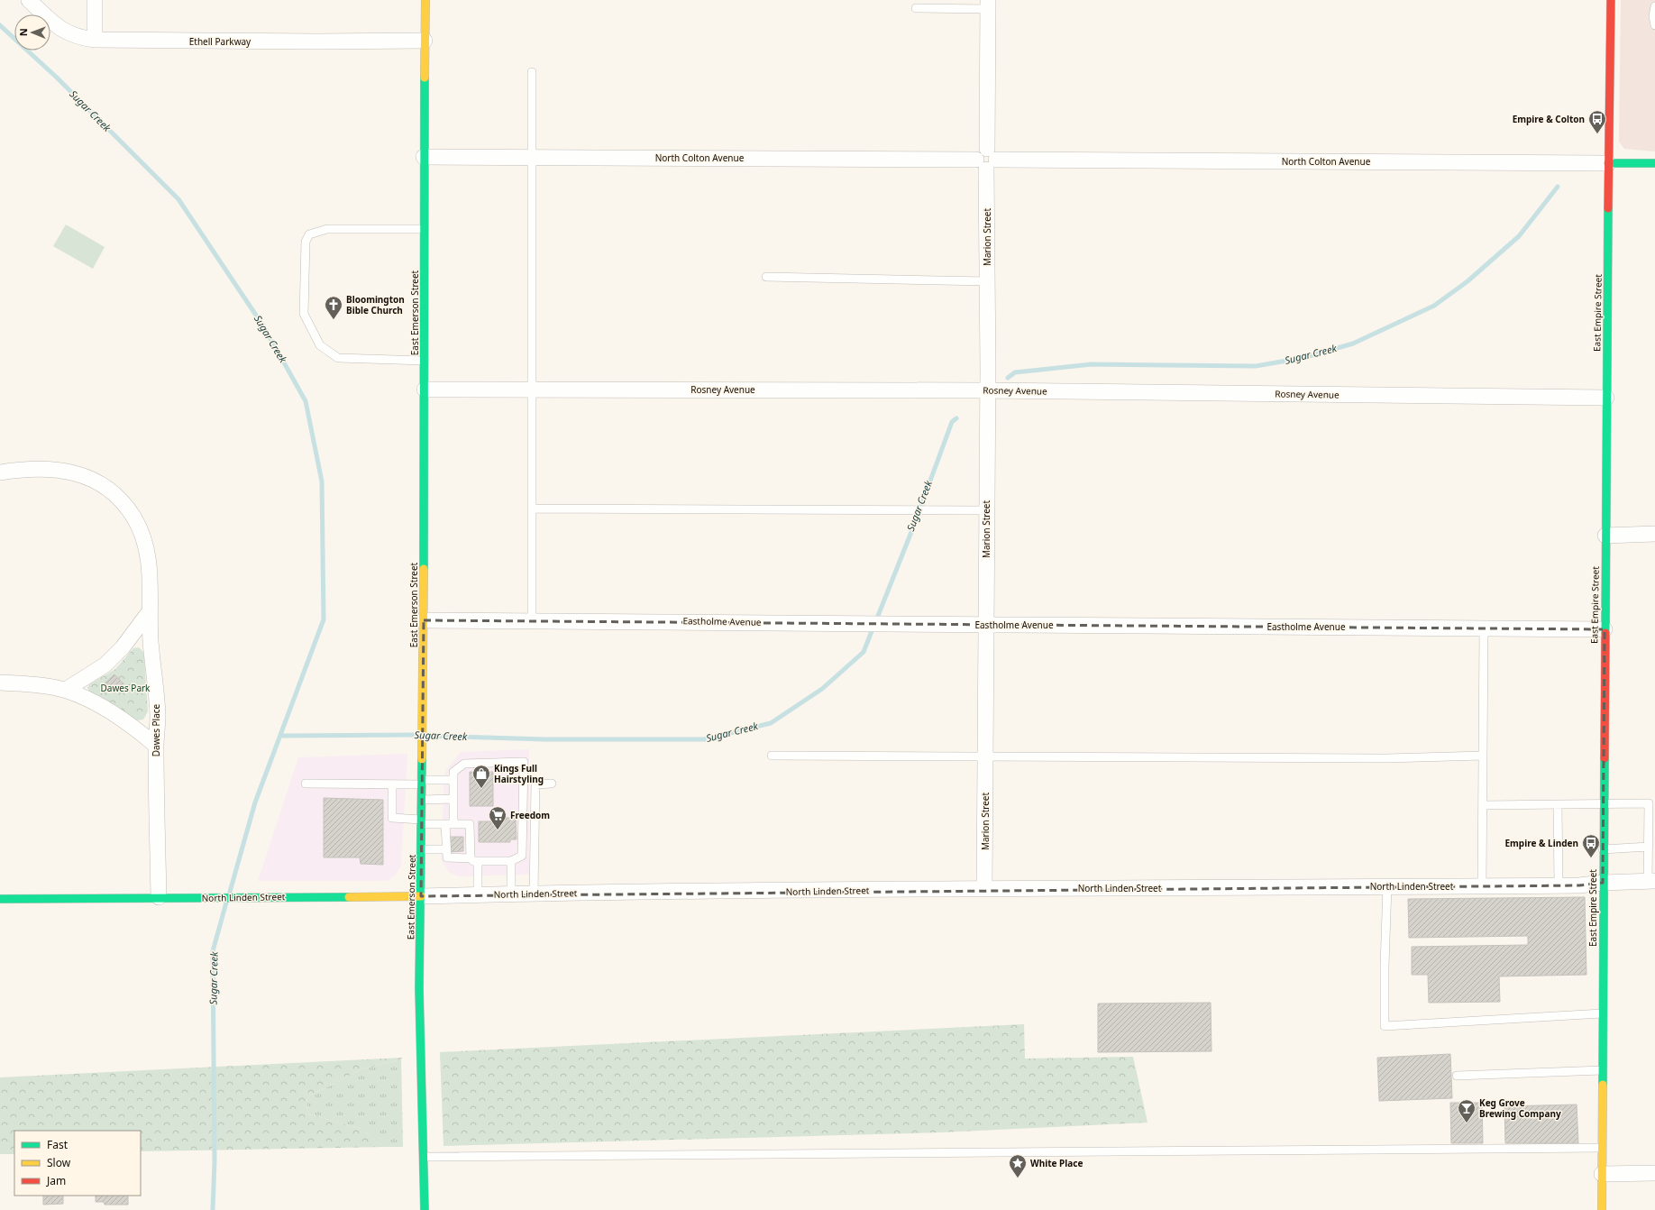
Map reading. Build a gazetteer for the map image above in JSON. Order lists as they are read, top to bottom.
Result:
{
  "streets": {
    "main road": [
      "North Colton Avenue",
      "East Emerson Street",
      "East Empire Street",
      "North Linden Street"
    ],
    "street": [
      "Ethell Parkway",
      "Marion Street",
      "Rosney Avenue",
      "Eastholme Avenue",
      "Dawes Place"
    ]
  },
  "crossings": [
    ["Ethell Parkway", "East Emerson Street"],
    ["North Colton Avenue", "Marion Street"],
    ["North Colton Avenue", "East Emerson Street"],
    ["North Colton Avenue", "East Empire Street"],
    ["Marion Street", "Rosney Avenue"],
    ["Marion Street", "Eastholme Avenue"],
    ["Marion Street", "North Linden Street"],
    ["East Emerson Street", "Rosney Avenue"],
    ["East Emerson Street", "Eastholme Avenue"],
    ["East Emerson Street", "North Linden Street"],
    ["East Empire Street", "Rosney Avenue"],
    ["East Empire Street", "Eastholme Avenue"],
    ["East Empire Street", "North Linden Street"],
    ["Dawes Place", "North Linden Street"]
  ],
  "water": ["Sugar Creek"],
  "parks": ["Dawes Park"],
  "places": {
    "bus stop": ["Empire & Colton", "Empire & Linden"],
    "church": ["Bloomington Bible Church"],
    "shop": ["Kings Full Hairstyling"],
    "supermarket": ["Freedom"],
    "bar": ["Keg Grove Brewing Company"],
    "place": ["White Place"]
  },
  "legend": ["Fast", "Slow", "Jam"],
  "north": "left"
}
